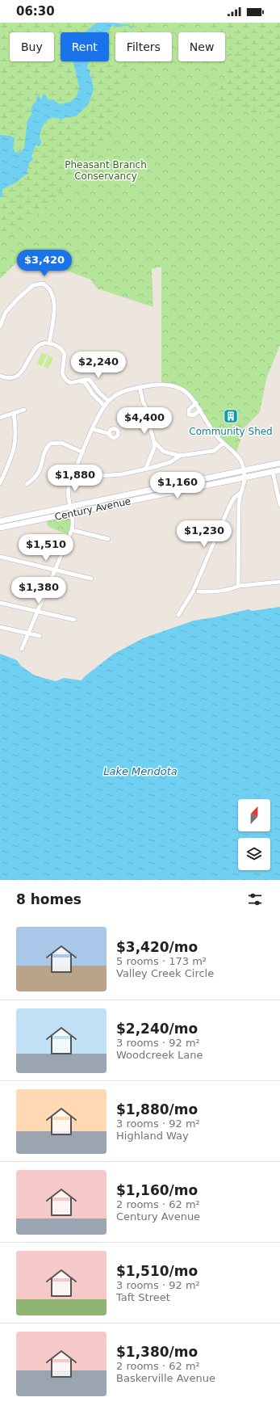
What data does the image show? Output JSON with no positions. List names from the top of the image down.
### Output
{
  "streets": {
    "main road": ["Century Avenue"]
  },
  "water": ["Lake Mendota"],
  "parks": ["Pheasant Branch Conservancy"],
  "places": {
    "building": ["Community Shed"]
  },
  "north": "top",
  "page": {
    "status": "06:30",
    "chip": [
      "Buy",
      "Rent",
      "Filters",
      "New"
    ],
    "price": [
      "$3,420",
      "$2,240",
      "$4,400",
      "$1,880",
      "$1,160",
      "$1,230",
      "$1,510",
      "$1,380"
    ],
    "heading": "8 homes",
    "list": [
      {
        "name": "$3,420/mo",
        "note": "5 rooms · 173 m² · Valley Creek Circle"
      },
      {
        "name": "$2,240/mo",
        "note": "3 rooms · 92 m² · Woodcreek Lane"
      },
      {
        "name": "$1,880/mo",
        "note": "3 rooms · 92 m² · Highland Way"
      },
      {
        "name": "$1,160/mo",
        "note": "2 rooms · 62 m² · Century Avenue"
      },
      {
        "name": "$1,510/mo",
        "note": "3 rooms · 92 m² · Taft Street"
      },
      {
        "name": "$1,380/mo",
        "note": "2 rooms · 62 m² · Baskerville Avenue"
      }
    ]
  }
}
